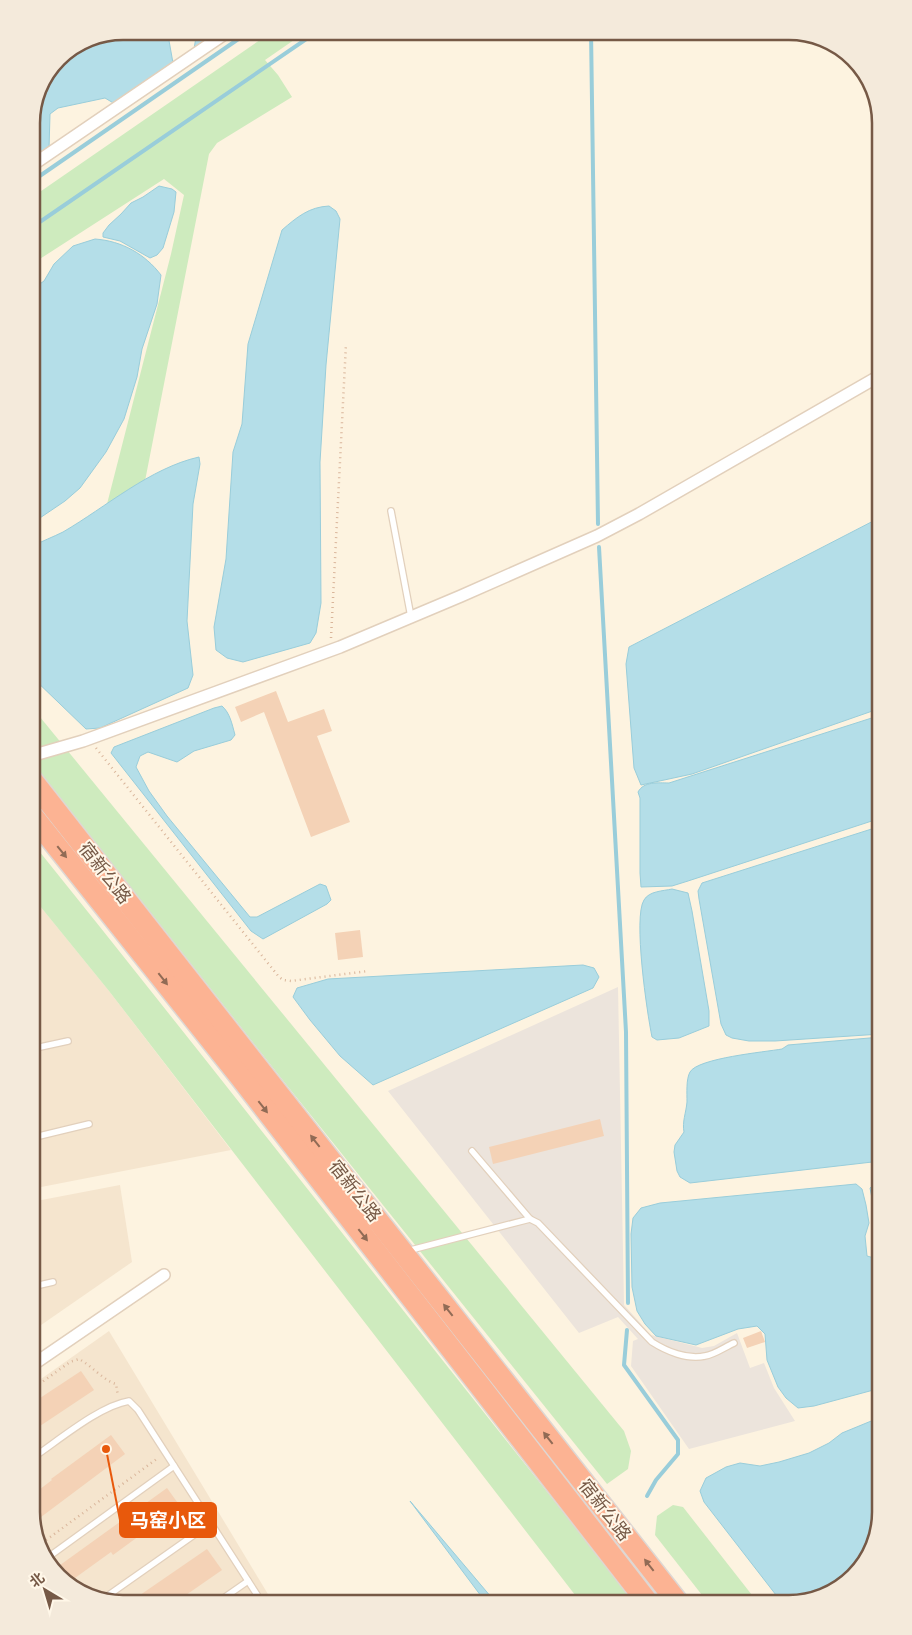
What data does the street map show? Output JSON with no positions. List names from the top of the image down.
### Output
{
  "streets": {
    "highway": ["宿新公路"]
  },
  "places": ["马窑小区"],
  "north": "top left"
}
